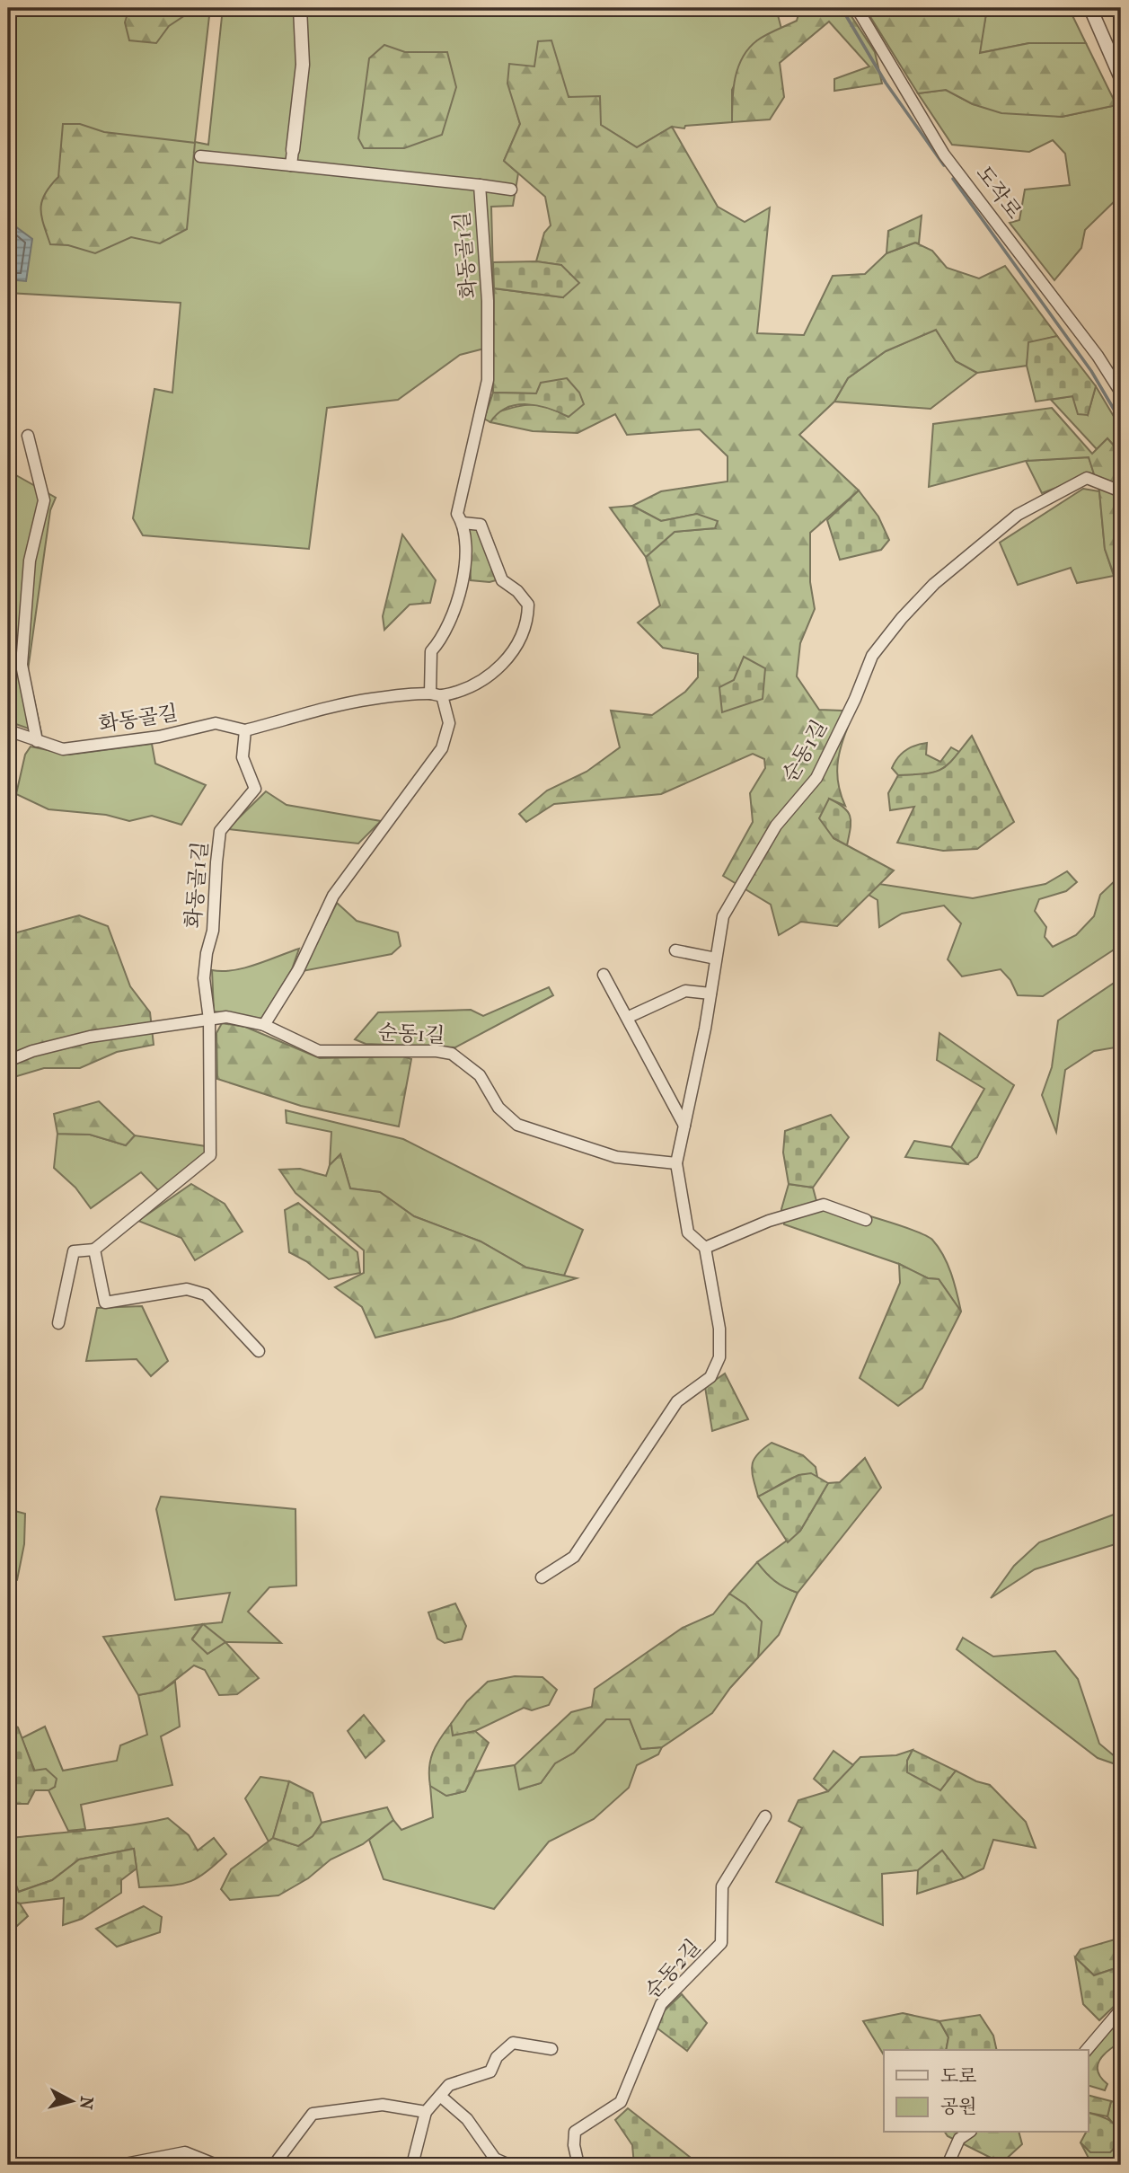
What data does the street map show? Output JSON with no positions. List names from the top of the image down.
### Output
{
  "streets": {
    "street": [
      "도작로",
      "화동골1길",
      "화동골길",
      "순동1길",
      "순동2길"
    ]
  },
  "crossings": [
    ["화동골1길", "화동골길"],
    ["화동골1길", "순동1길"]
  ],
  "legend": ["도로", "공원"],
  "north": "right"
}
